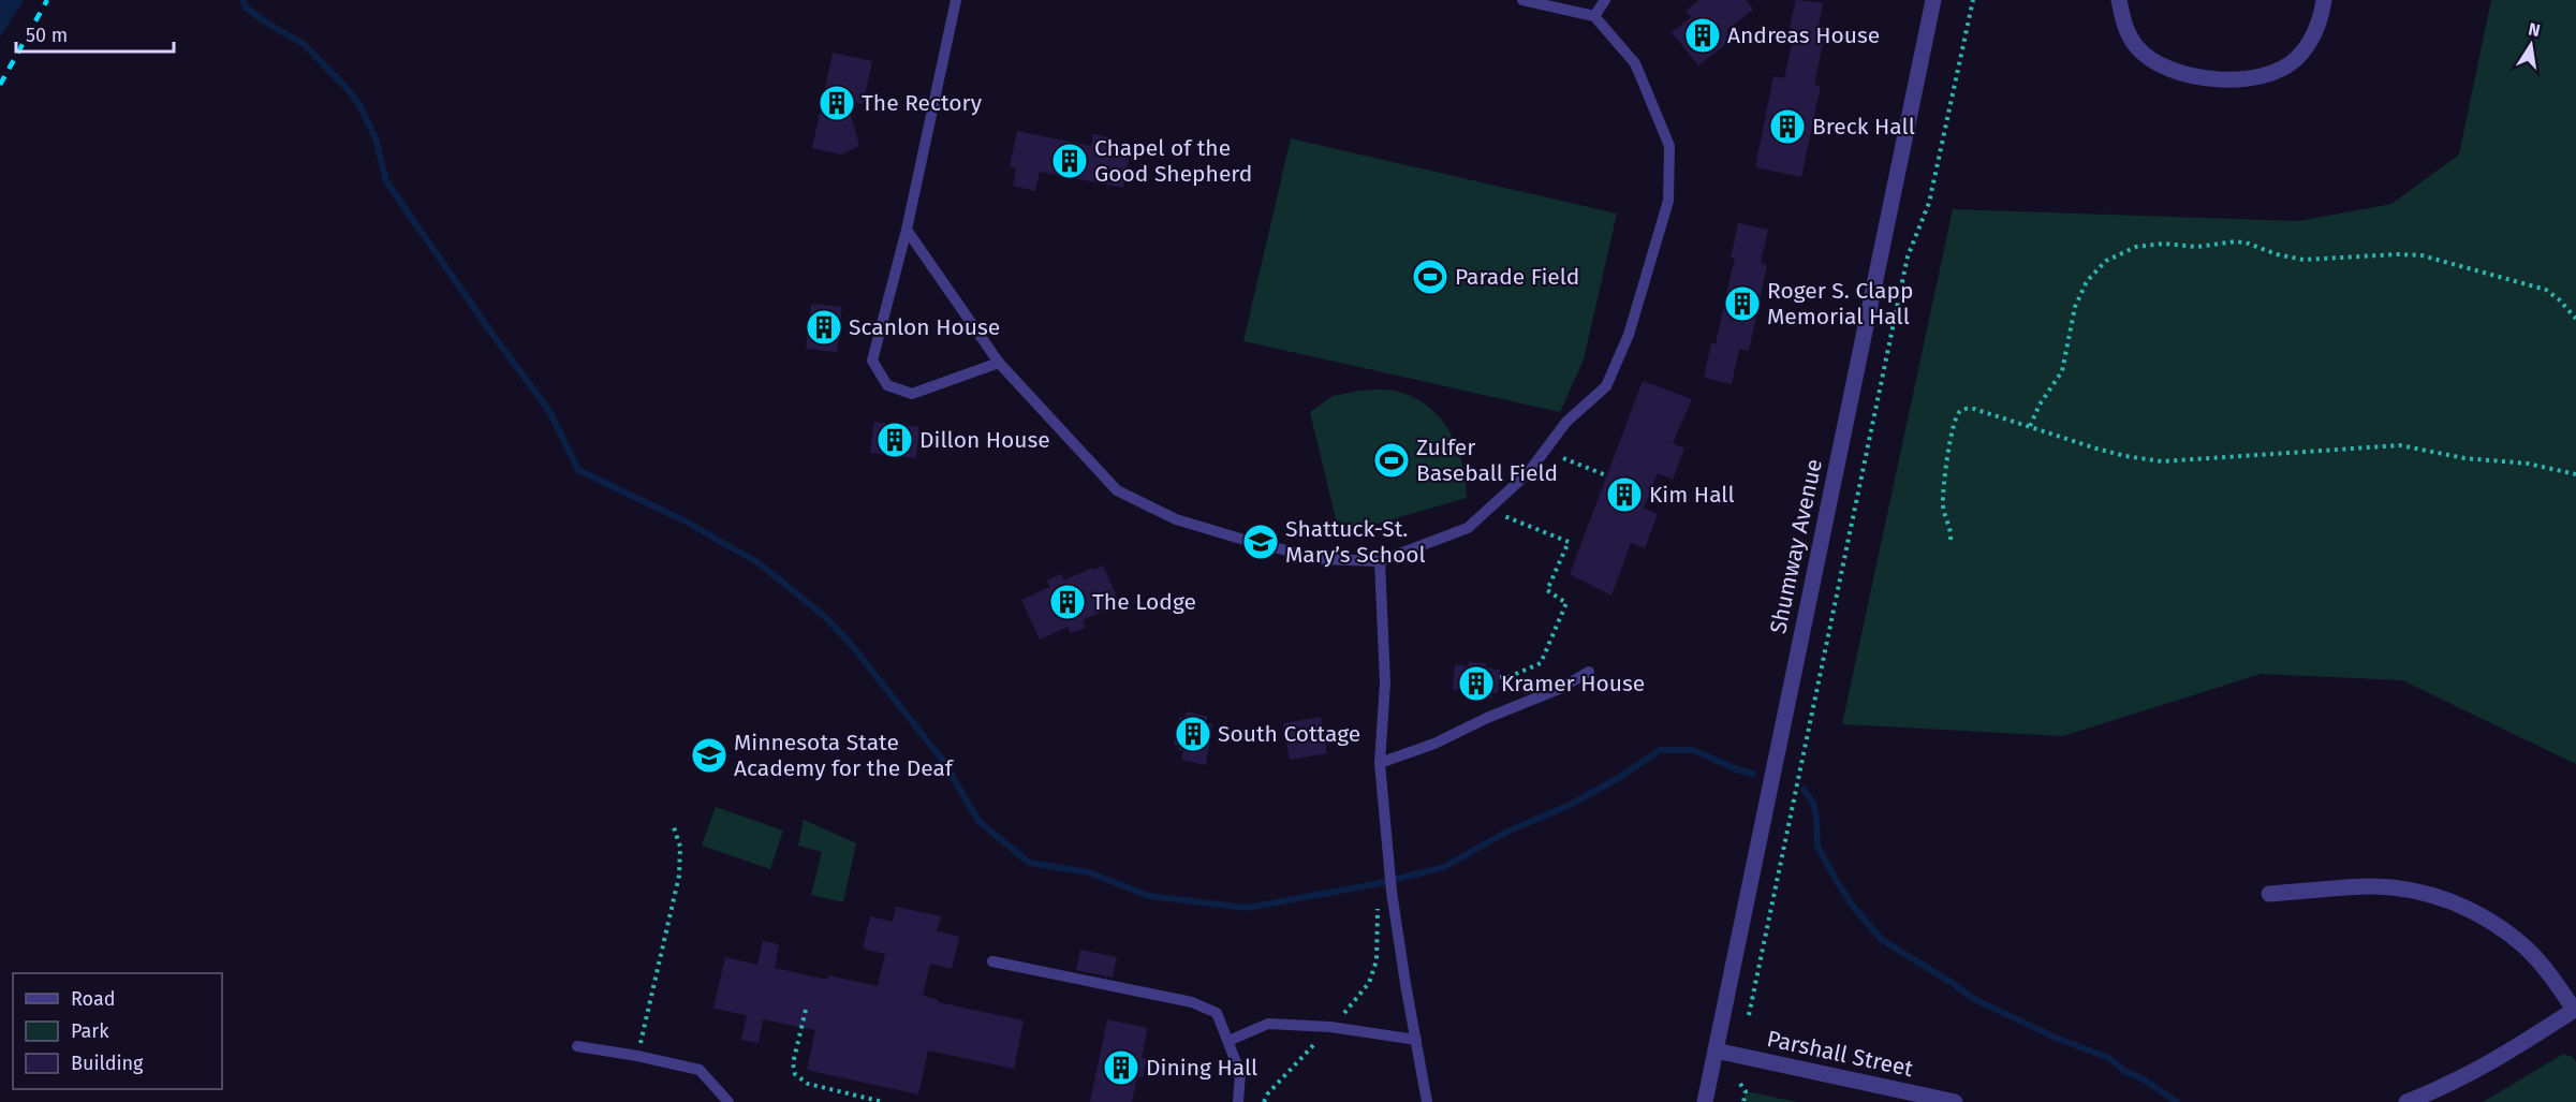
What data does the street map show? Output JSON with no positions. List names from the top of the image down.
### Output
{
  "streets": {
    "street": ["Shumway Avenue", "Parshall Street"]
  },
  "crossings": [
    ["Shumway Avenue", "Parshall Street"]
  ],
  "places": {
    "building": [
      "Andreas House",
      "The Rectory",
      "Breck Hall",
      "Chapel of the Good Shepherd",
      "Roger S. Clapp Memorial Hall",
      "Scanlon House",
      "Dillon House",
      "Kim Hall",
      "The Lodge",
      "Kramer House",
      "South Cottage",
      "Dining Hall"
    ],
    "sports": ["Parade Field", "Zulfer Baseball Field"],
    "school or university": ["Shattuck-St. Mary’s School", "Minnesota State Academy for the Deaf"]
  },
  "legend": ["Road", "Park", "Building"],
  "scale_bar": "50 m",
  "north": "top"
}
